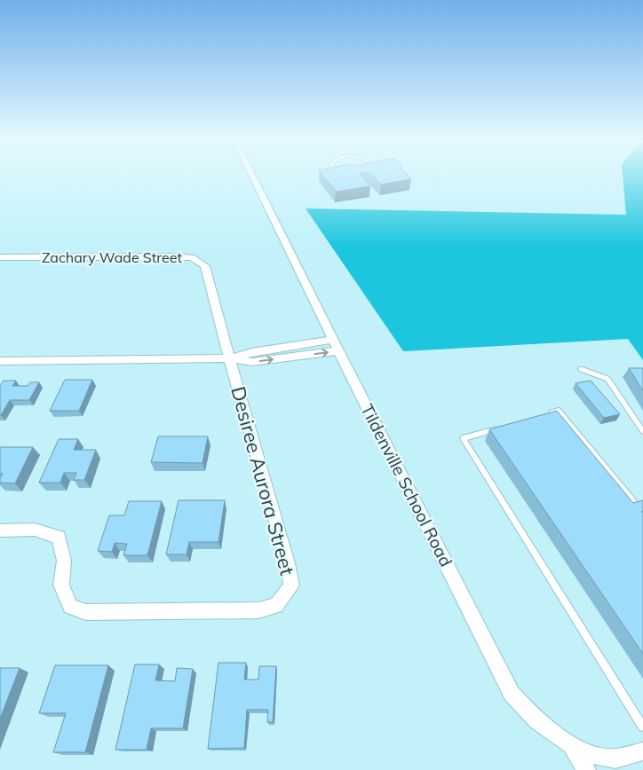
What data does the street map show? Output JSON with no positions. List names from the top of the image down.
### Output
{
  "streets": {
    "street": ["Zachary Wade Street", "Desiree Aurora Street", "Tildenville School Road"]
  },
  "crossings": [
    ["Zachary Wade Street", "Desiree Aurora Street"]
  ]
}
